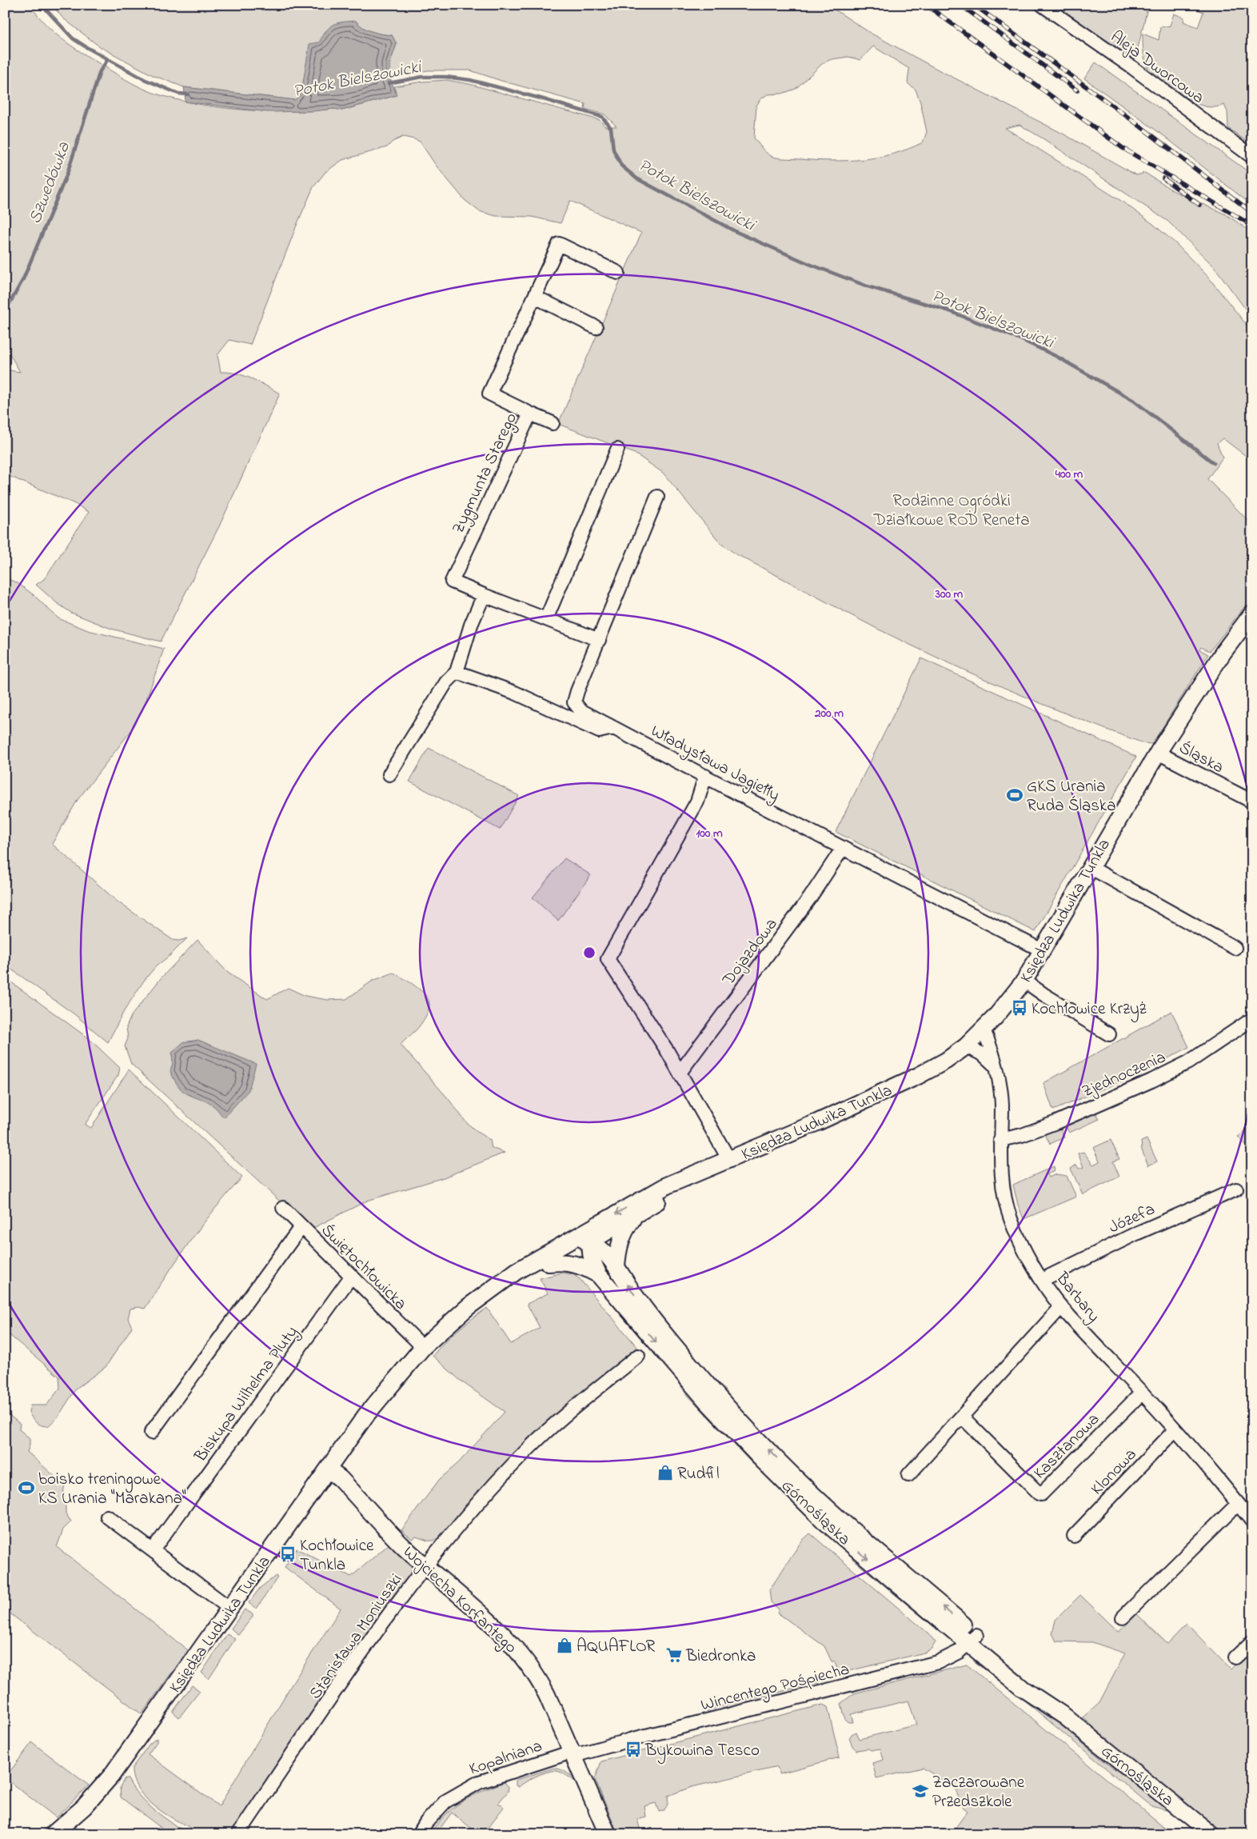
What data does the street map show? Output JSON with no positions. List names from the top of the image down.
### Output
{
  "streets": {
    "street": [
      "Aleja Dworcowa",
      "Zygmunta Starego",
      "Śląska",
      "Władysława Jagiełły",
      "Księdza Ludwika Tunkla",
      "Dojazdowa",
      "Zjednoczenia",
      "Józefa",
      "Świętochłowicka",
      "Barbary",
      "Biskupa Wilhelma Pluty",
      "Kasztanowa",
      "Klonowa",
      "Górnośląska",
      "Wojciecha Korfantego",
      "Stanisława Moniuszki",
      "Wincentego Pośpiecha",
      "Kopalniana"
    ]
  },
  "crossings": [
    ["Śląska", "Księdza Ludwika Tunkla"],
    ["Władysława Jagiełły", "Księdza Ludwika Tunkla"],
    ["Władysława Jagiełły", "Dojazdowa"],
    ["Księdza Ludwika Tunkla", "Świętochłowicka"],
    ["Księdza Ludwika Tunkla", "Barbary"],
    ["Księdza Ludwika Tunkla", "Górnośląska"],
    ["Księdza Ludwika Tunkla", "Wojciecha Korfantego"],
    ["Zjednoczenia", "Barbary"],
    ["Józefa", "Barbary"],
    ["Świętochłowicka", "Biskupa Wilhelma Pluty"],
    ["Barbary", "Kasztanowa"],
    ["Barbary", "Klonowa"],
    ["Górnośląska", "Wincentego Pośpiecha"],
    ["Wojciecha Korfantego", "Stanisława Moniuszki"],
    ["Wojciecha Korfantego", "Wincentego Pośpiecha"],
    ["Wojciecha Korfantego", "Kopalniana"],
    ["Wincentego Pośpiecha", "Kopalniana"]
  ],
  "water": ["Potok Bielszowicki", "Szwedówka"],
  "parks": ["Rodzinne Ogródki Działkowe ROD Reneta"],
  "places": {
    "sports": ["GKS Urania Ruda Śląska", "boisko treningowe KS Urania \"Marakana\""],
    "bus stop": ["Kochłowice Krzyż", "Kochłowice Tunkla", "Bykowina Tesco"],
    "shop": ["Rudfil", "AQUAFLOR"],
    "supermarket": ["Biedronka"],
    "school or university": ["Zaczarowane Przedszkole"]
  },
  "rings": [
    "400 m",
    "300 m",
    "200 m",
    "100 m"
  ]
}
